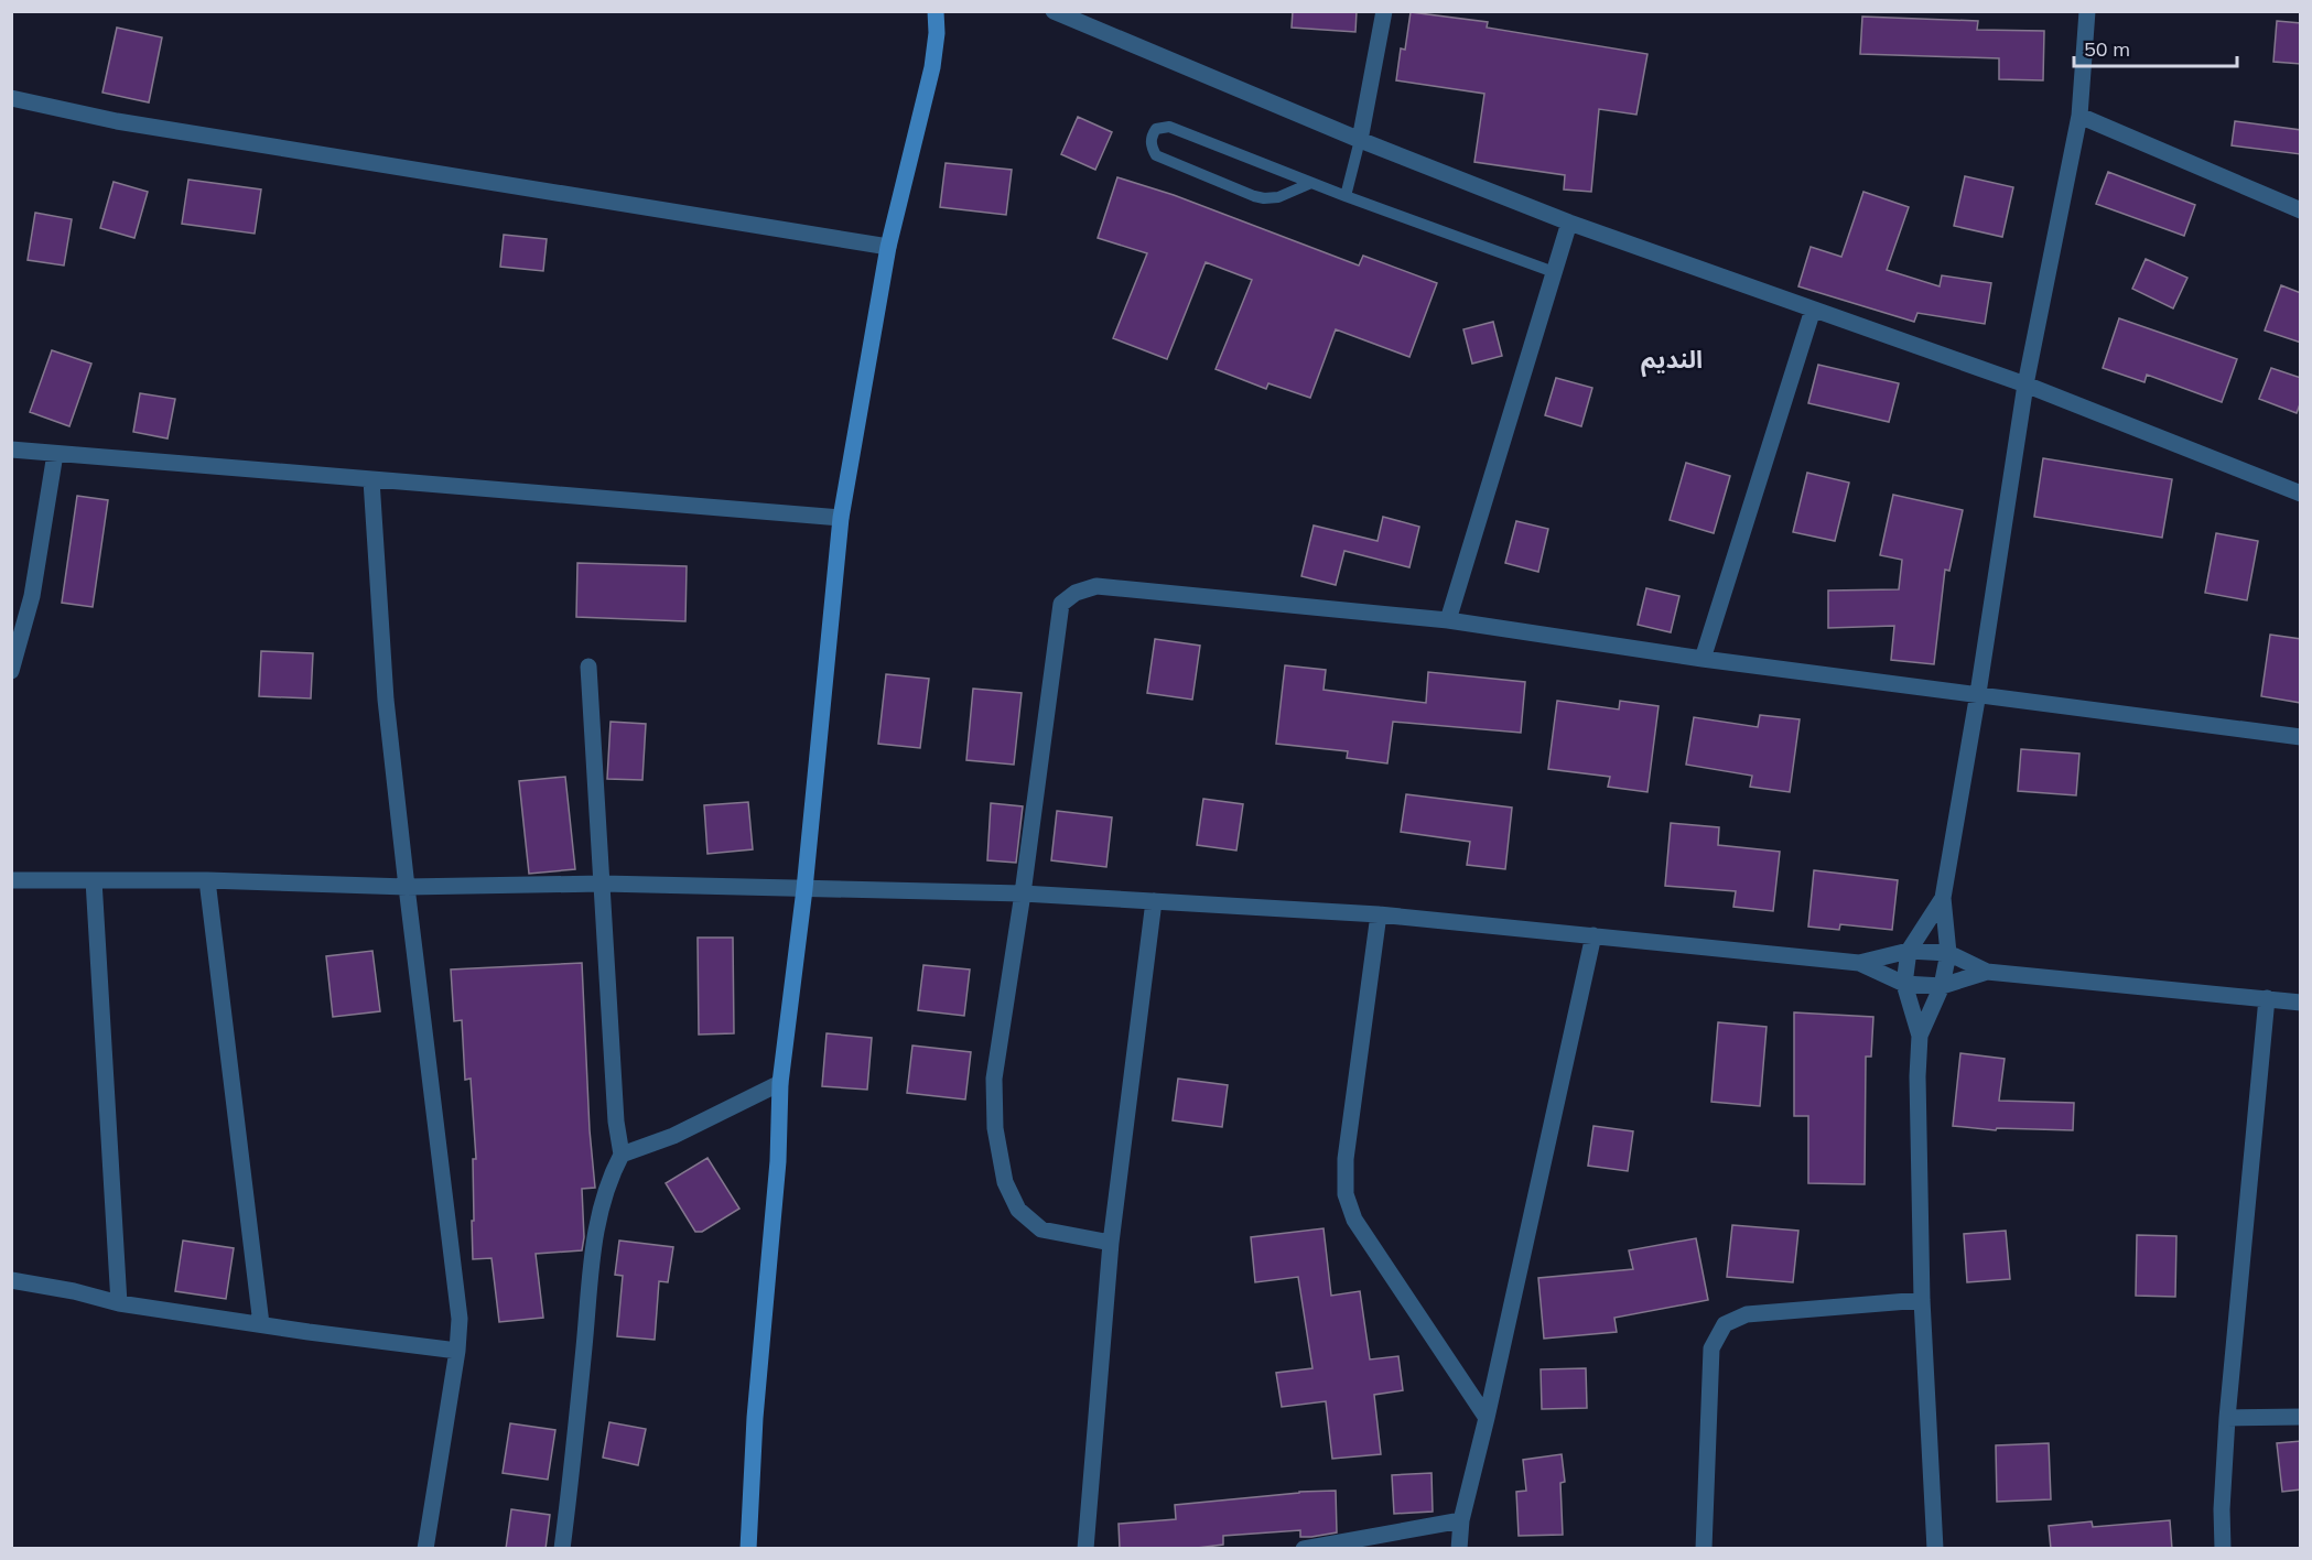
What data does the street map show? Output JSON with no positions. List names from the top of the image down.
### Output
{
  "districts": ["النديم"],
  "scale_bar": "50 m"
}
